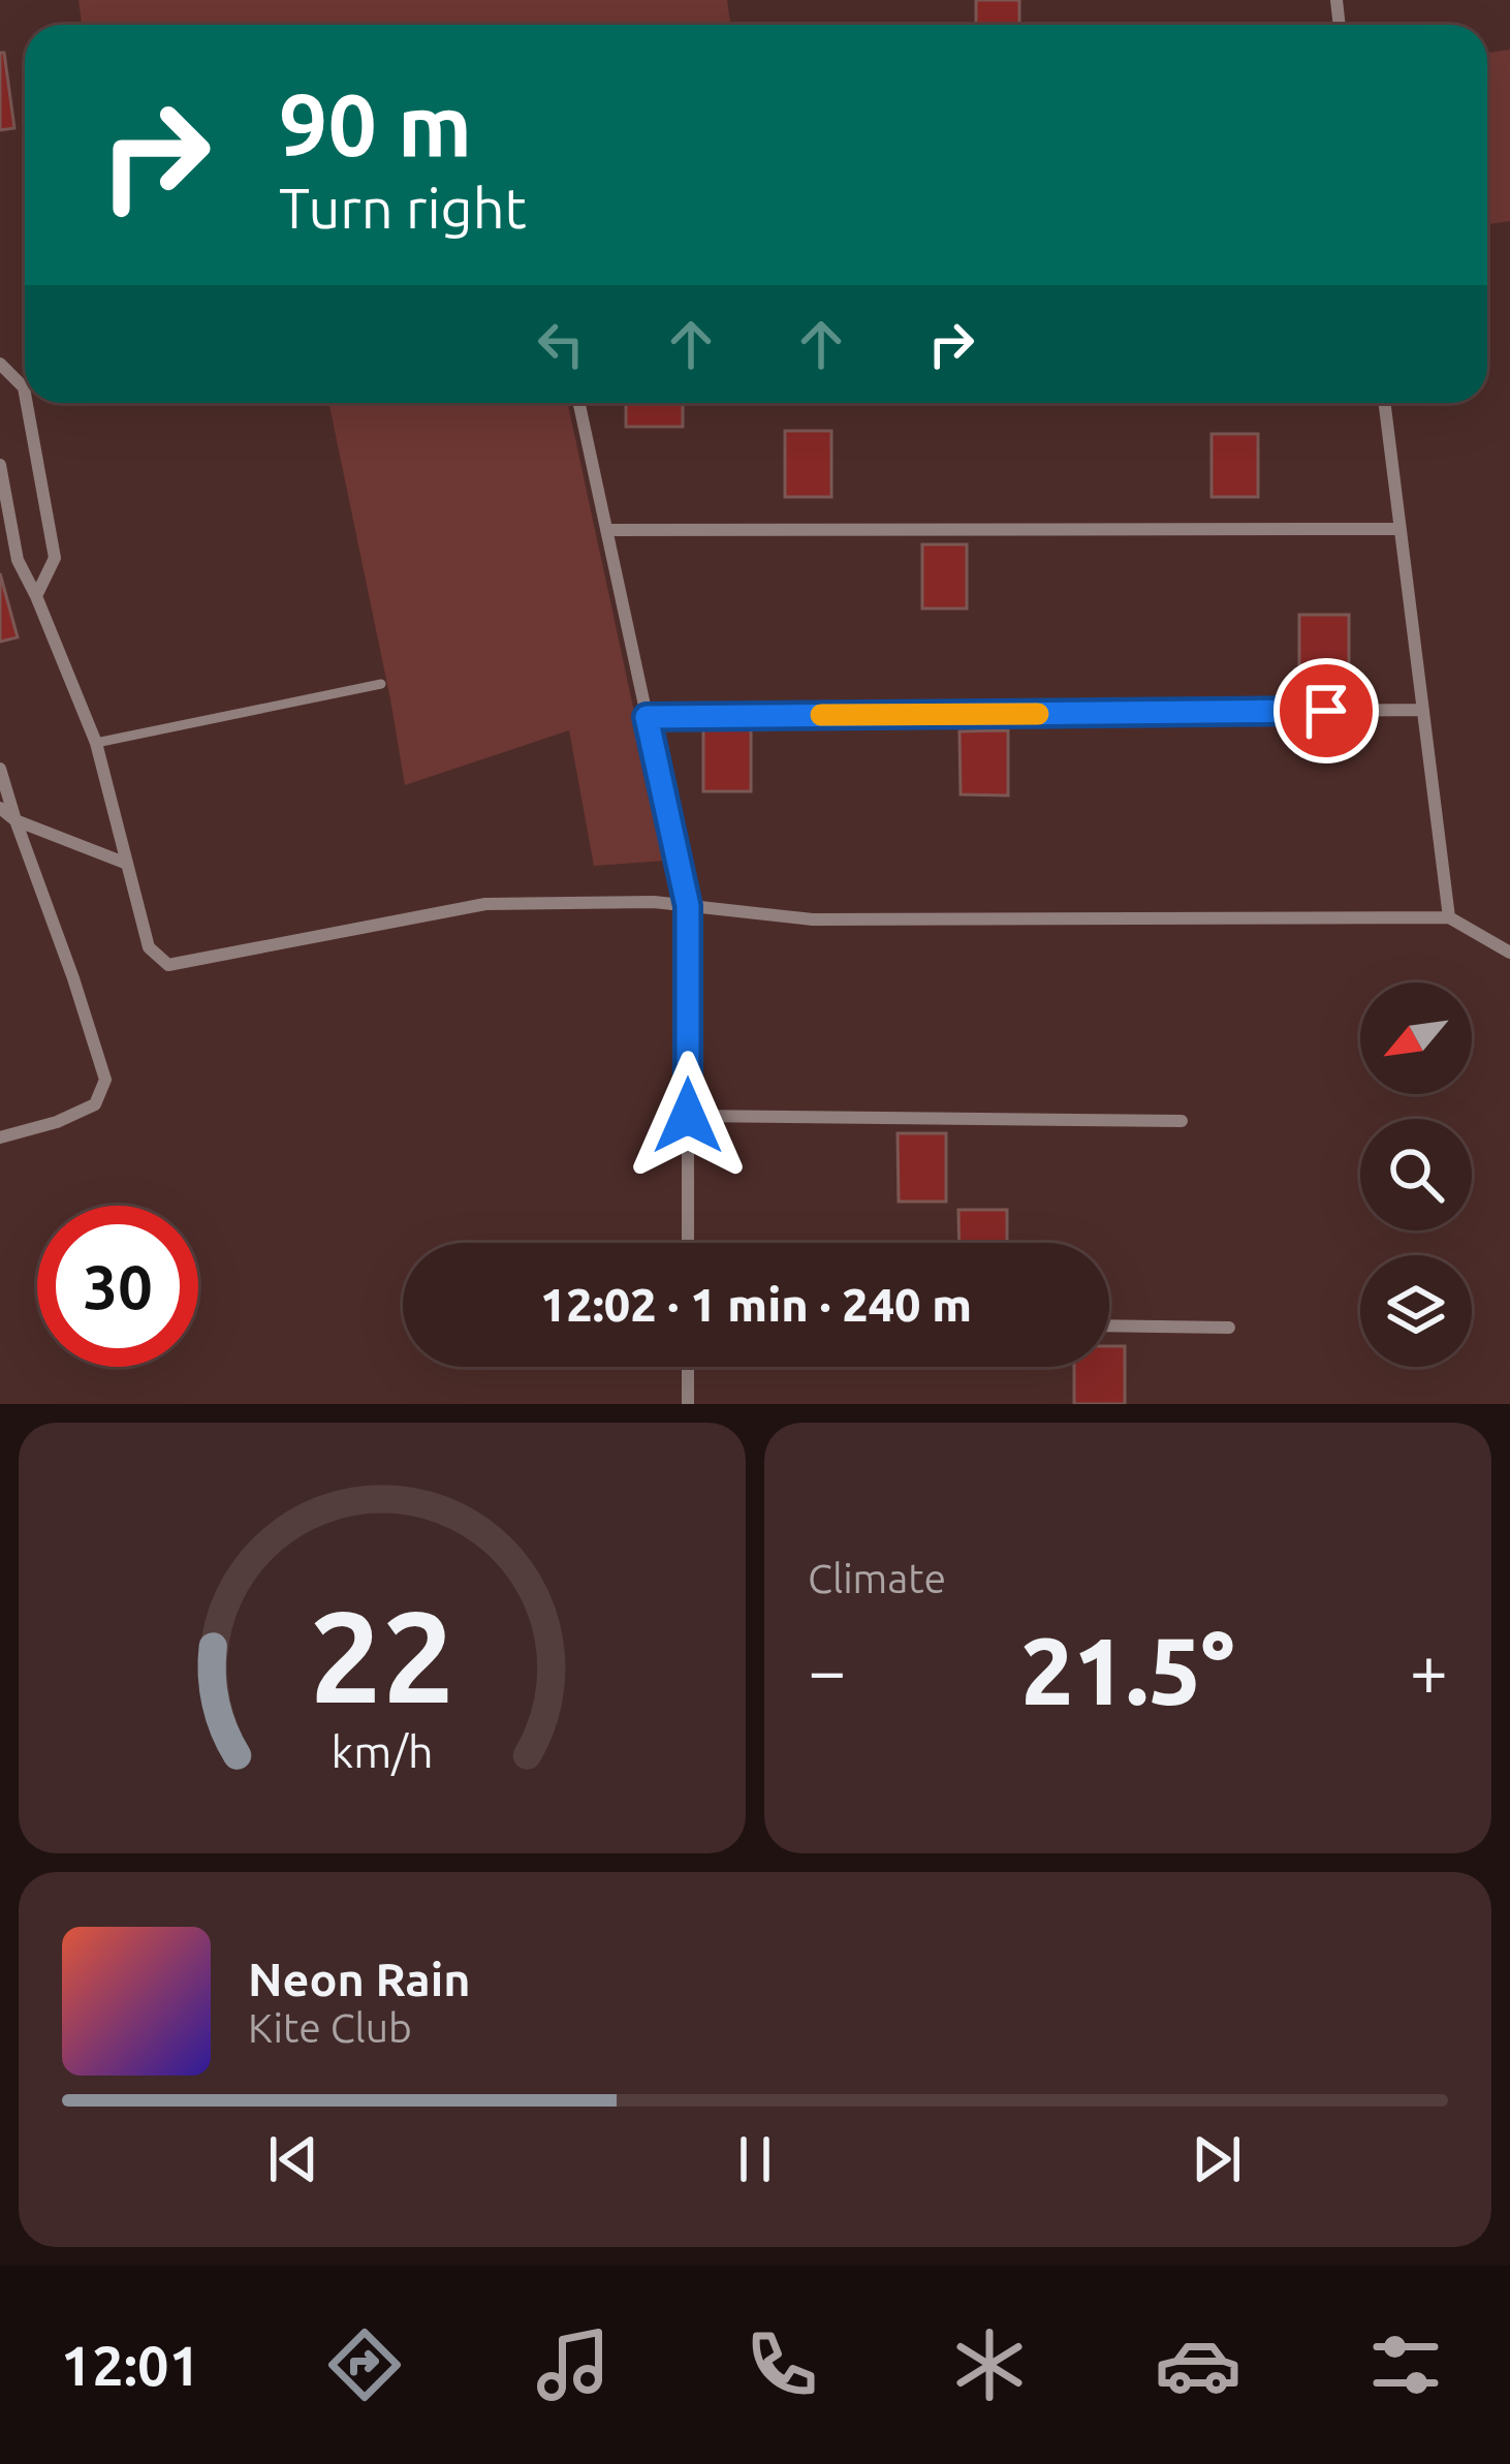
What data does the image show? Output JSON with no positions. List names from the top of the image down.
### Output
{
  "north": "bottom left",
  "page": {
    "turn": ["90 m", "Turn right"],
    "limit": "30",
    "trip": "12:02 · 1 min · 240 m",
    "tile": "Climate",
    "heat": ["−", "21.5°", "+"],
    "song": ["Neon Rain", "Kite Club"],
    "tabs": "12:01",
    "gauge": ["22", "km/h"]
  }
}
